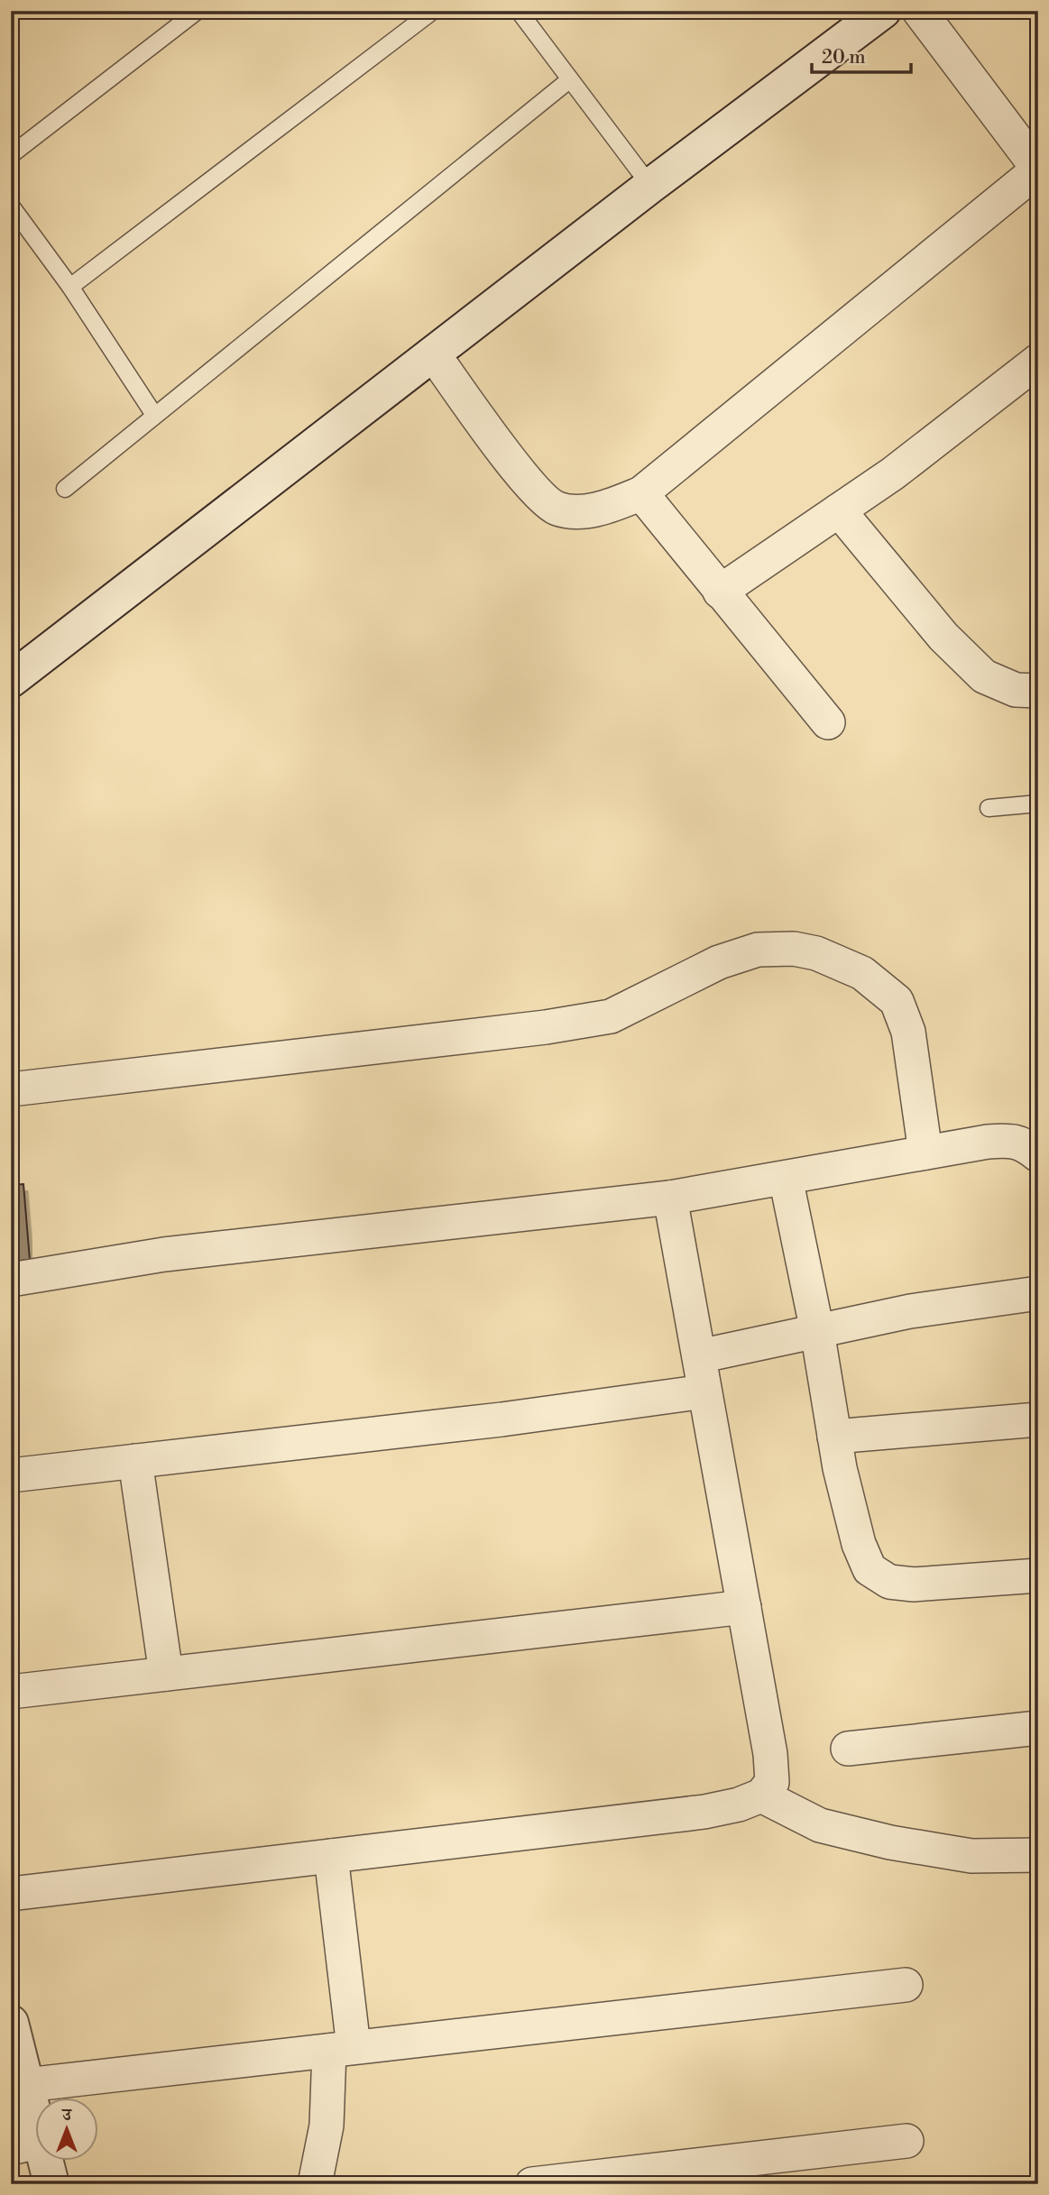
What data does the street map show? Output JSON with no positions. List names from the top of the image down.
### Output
{
  "scale_bar": "20 m",
  "north": "top"
}
